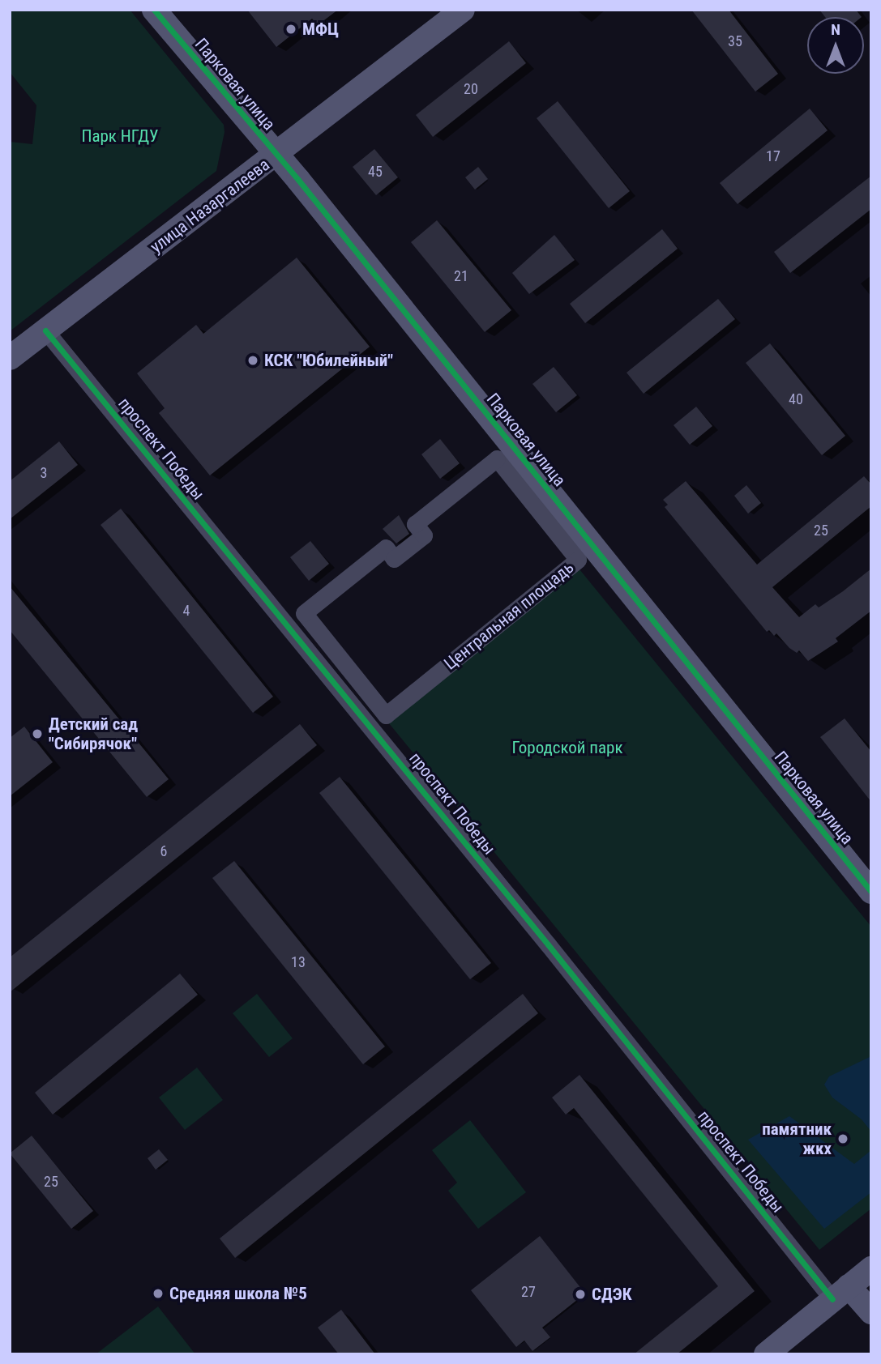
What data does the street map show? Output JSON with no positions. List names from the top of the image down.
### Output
{
  "streets": {
    "street": [
      "Парковая улица",
      "улица Назаргалеева",
      "проспект Победы",
      "Центральная площадь"
    ]
  },
  "crossings": [
    ["Парковая улица", "улица Назаргалеева"],
    ["улица Назаргалеева", "проспект Победы"]
  ],
  "parks": ["Парк НГДУ", "Городской парк"],
  "places": [
    "МФЦ",
    "КСК \"Юбилейный\"",
    "Детский сад \"Сибирячок\"",
    "памятник жкх",
    "Средняя школа №5",
    "СДЭК"
  ],
  "house_numbers": [
    "35",
    "20",
    "17",
    "45",
    "21",
    "40",
    "3",
    "25",
    "4",
    "6",
    "13",
    "25",
    "27"
  ],
  "north": "top"
}
